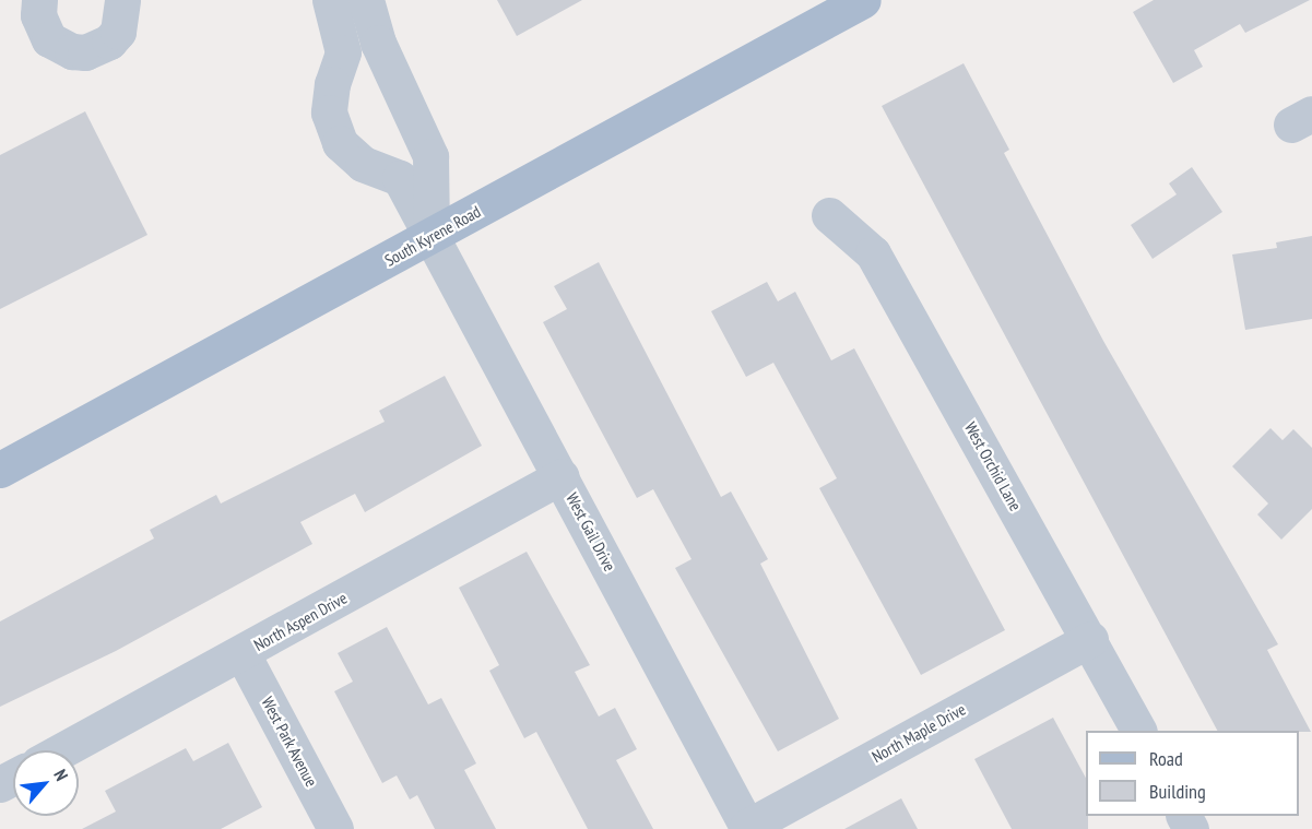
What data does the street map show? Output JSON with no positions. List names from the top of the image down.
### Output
{
  "streets": {
    "main road": ["South Kyrene Road"],
    "street": [
      "West Orchid Lane",
      "West Gail Drive",
      "North Aspen Drive",
      "North Maple Drive",
      "West Park Avenue"
    ]
  },
  "crossings": [
    ["South Kyrene Road", "West Gail Drive"],
    ["West Orchid Lane", "North Maple Drive"],
    ["West Gail Drive", "North Aspen Drive"],
    ["West Gail Drive", "North Maple Drive"],
    ["North Aspen Drive", "West Park Avenue"]
  ],
  "legend": ["Road", "Building"],
  "north": "top right"
}
